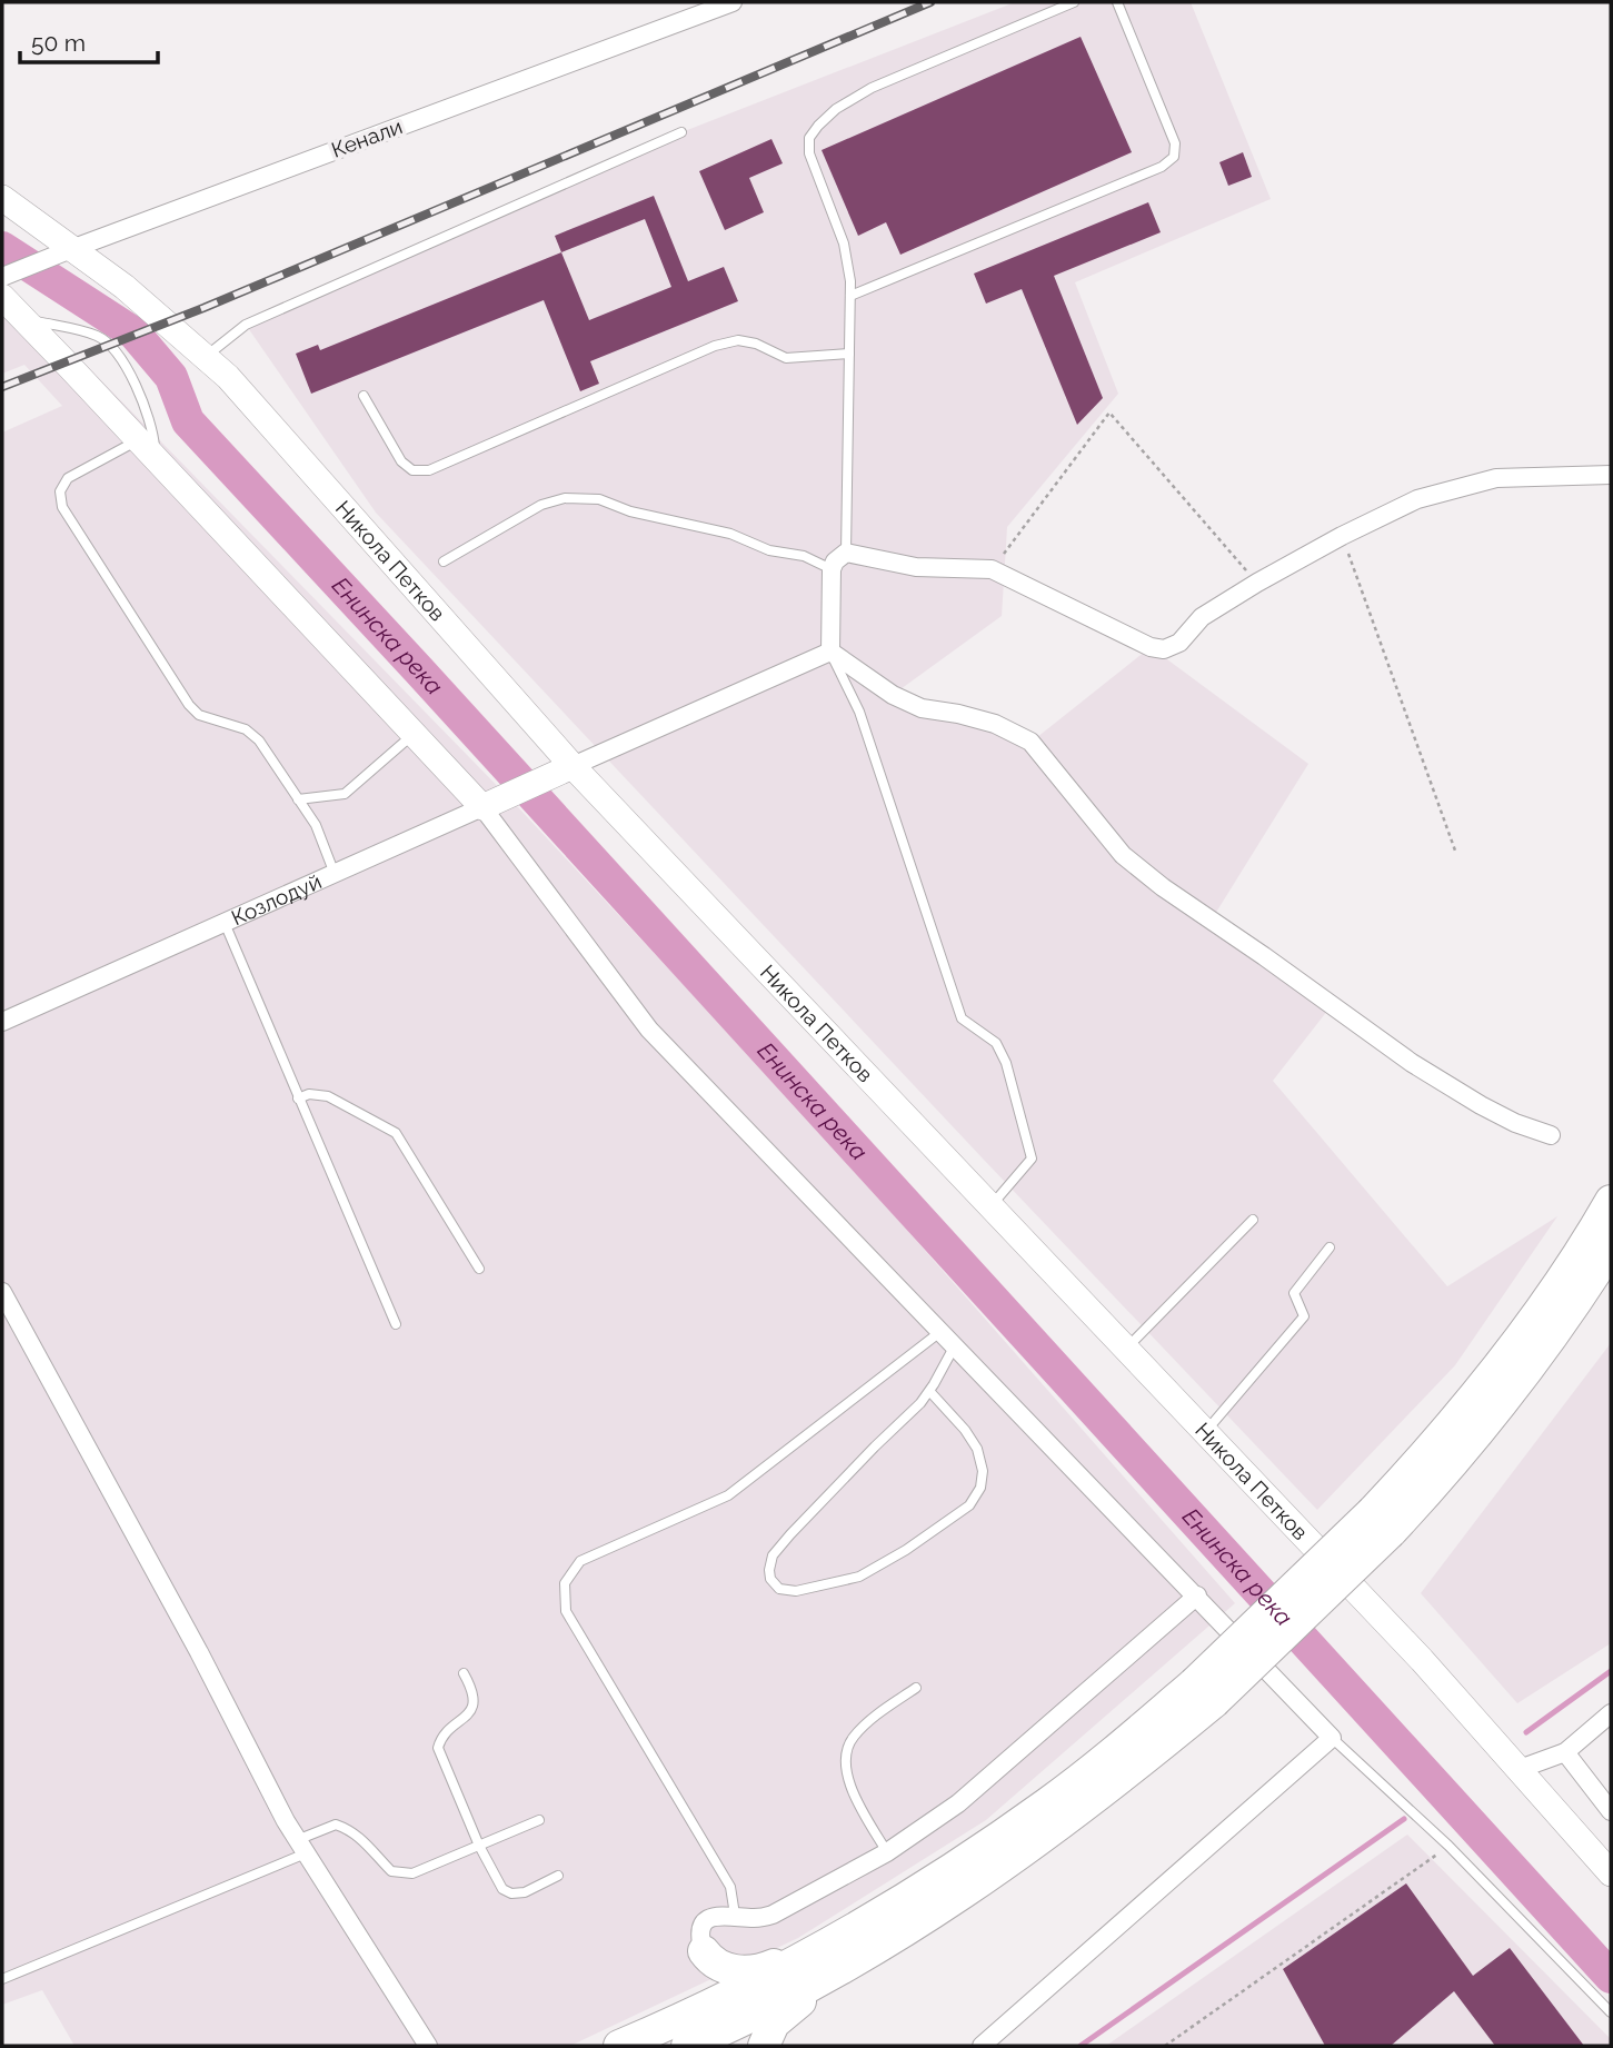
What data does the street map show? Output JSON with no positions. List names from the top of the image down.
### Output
{
  "streets": {
    "main road": ["Никола Петков", "Козлодуй"],
    "street": ["Кенали"]
  },
  "crossings": [
    ["Кенали", "Никола Петков"],
    ["Никола Петков", "Козлодуй"]
  ],
  "water": ["Енинска река"],
  "scale_bar": "50 m"
}
